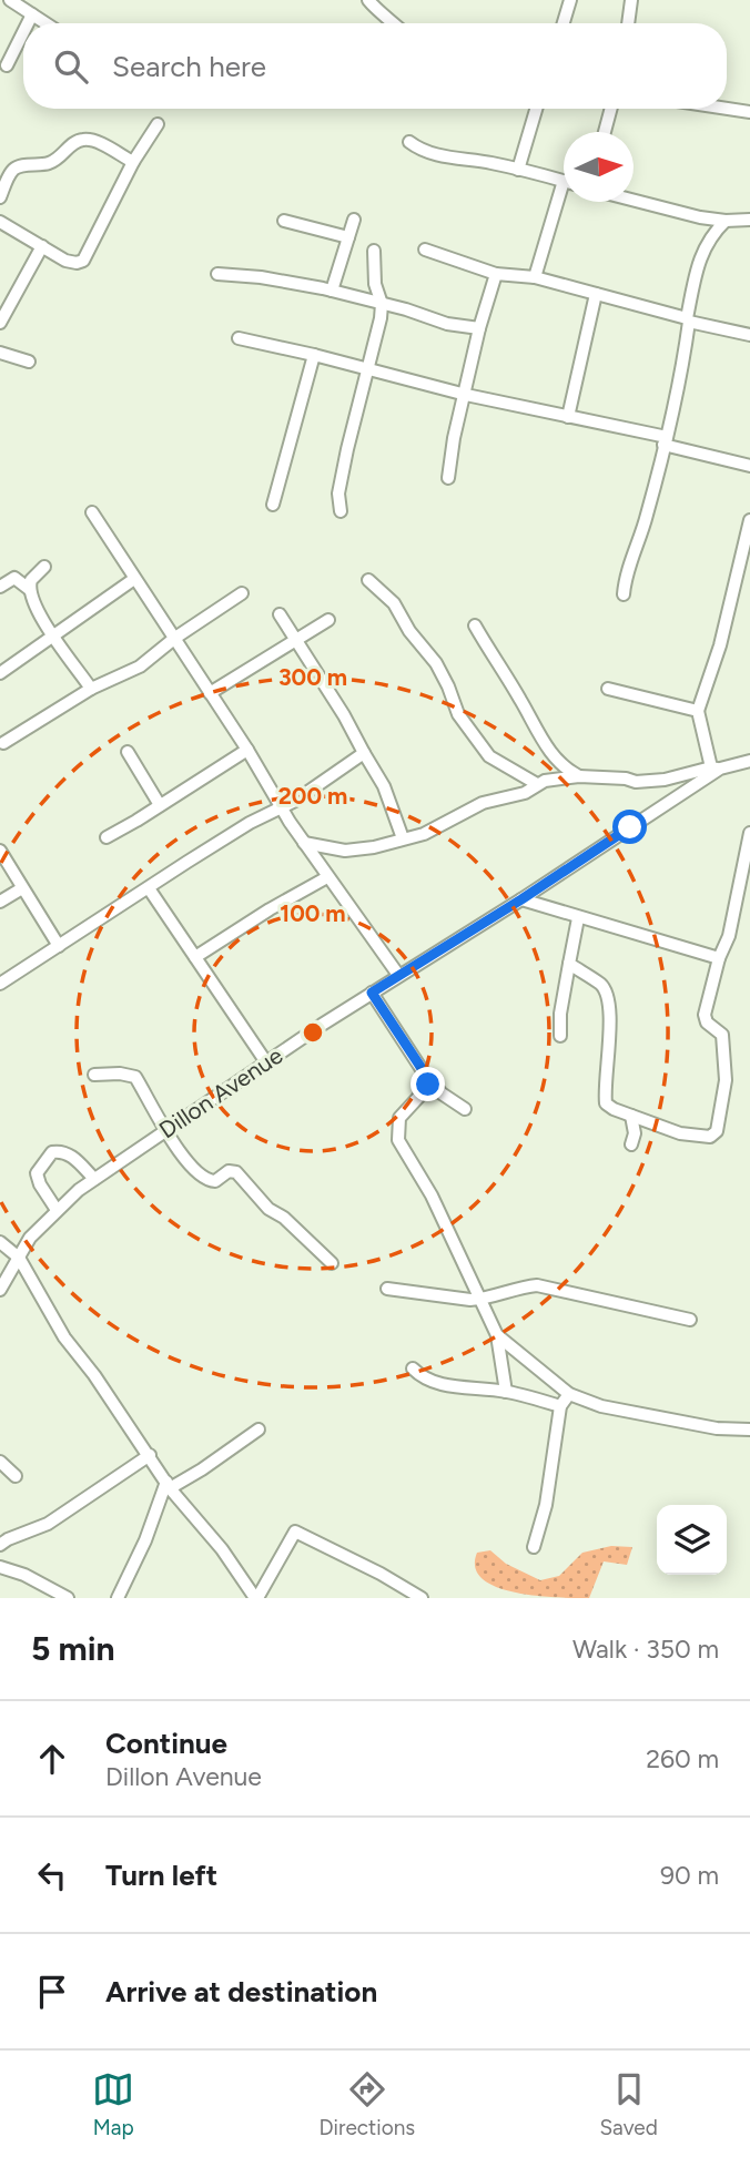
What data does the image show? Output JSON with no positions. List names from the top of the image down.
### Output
{
  "streets": {
    "street": ["Dillon Avenue"]
  },
  "north": "right",
  "page": {
    "search": "Search here",
    "heading": ["5 min", "Walk · 350 m"],
    "list": [
      ["Continue", "Dillon Avenue", "260 m"],
      ["Turn left", "90 m"],
      "Arrive at destination"
    ],
    "nav": ["Map", "Directions", "Saved"]
  },
  "rings": ["300 m", "200 m", "100 m"]
}
